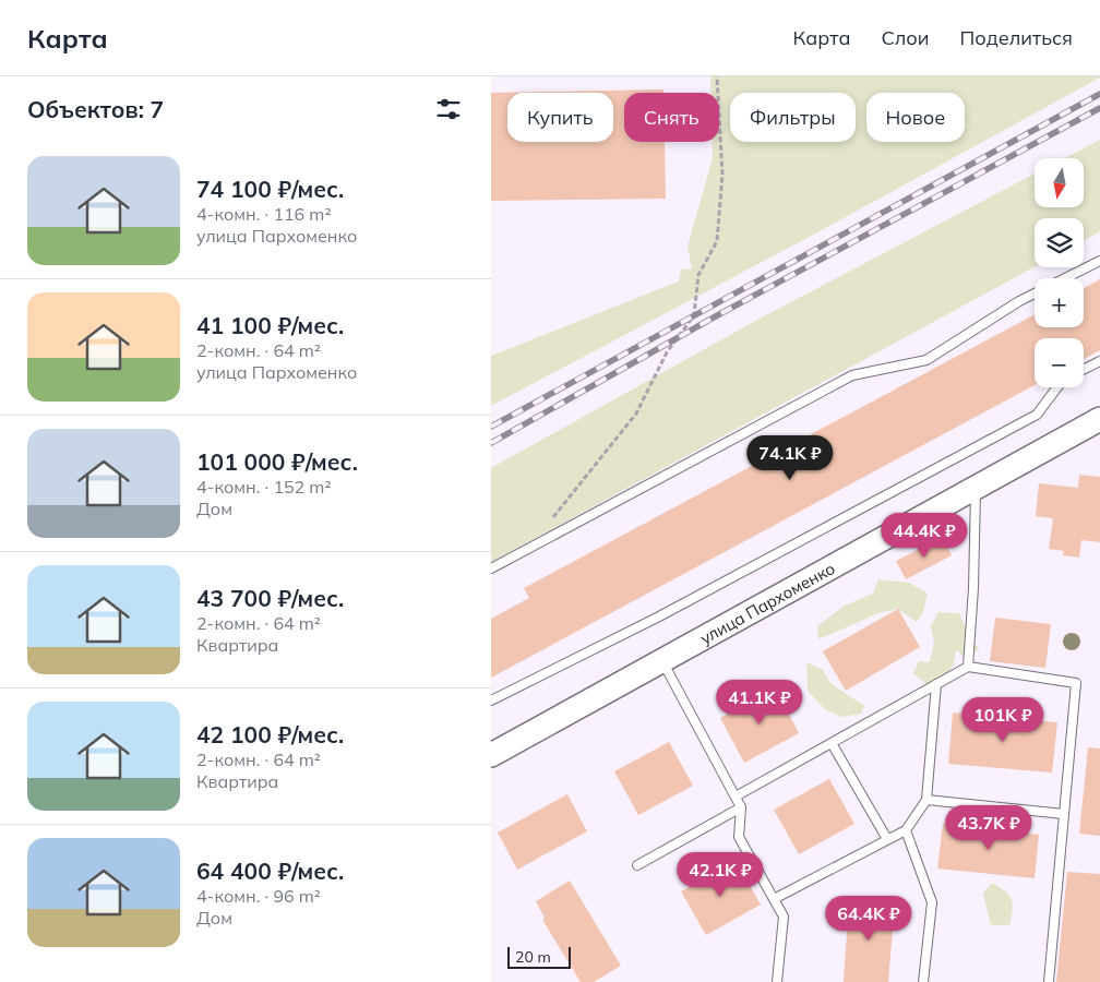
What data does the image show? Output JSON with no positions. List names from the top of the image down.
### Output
{
  "streets": {
    "main road": ["улица Пархоменко"]
  },
  "scale_bar": "20 m",
  "north": "bottom",
  "page": {
    "header": "Карта",
    "nav": ["Карта", "Слои", "Поделиться"],
    "heading": "Объектов: 7",
    "chip": [
      "Купить",
      "Снять",
      "Фильтры",
      "Новое"
    ],
    "list": [
      {
        "name": "74 100 ₽/мес.",
        "note": "4-комн. · 116 m² · улица Пархоменко"
      },
      {
        "name": "41 100 ₽/мес.",
        "note": "2-комн. · 64 m² · улица Пархоменко"
      },
      {
        "name": "101 000 ₽/мес.",
        "note": "4-комн. · 152 m² · Дом"
      },
      {
        "name": "43 700 ₽/мес.",
        "note": "2-комн. · 64 m² · Квартира"
      },
      {
        "name": "42 100 ₽/мес.",
        "note": "2-комн. · 64 m² · Квартира"
      },
      {
        "name": "64 400 ₽/мес.",
        "note": "4-комн. · 96 m² · Дом"
      }
    ],
    "map_buttons": ["+", "−"],
    "price": [
      "74.1K ₽",
      "44.4K ₽",
      "41.1K ₽",
      "101K ₽",
      "43.7K ₽",
      "42.1K ₽",
      "64.4K ₽"
    ],
    "scale": "20 m"
  }
}
